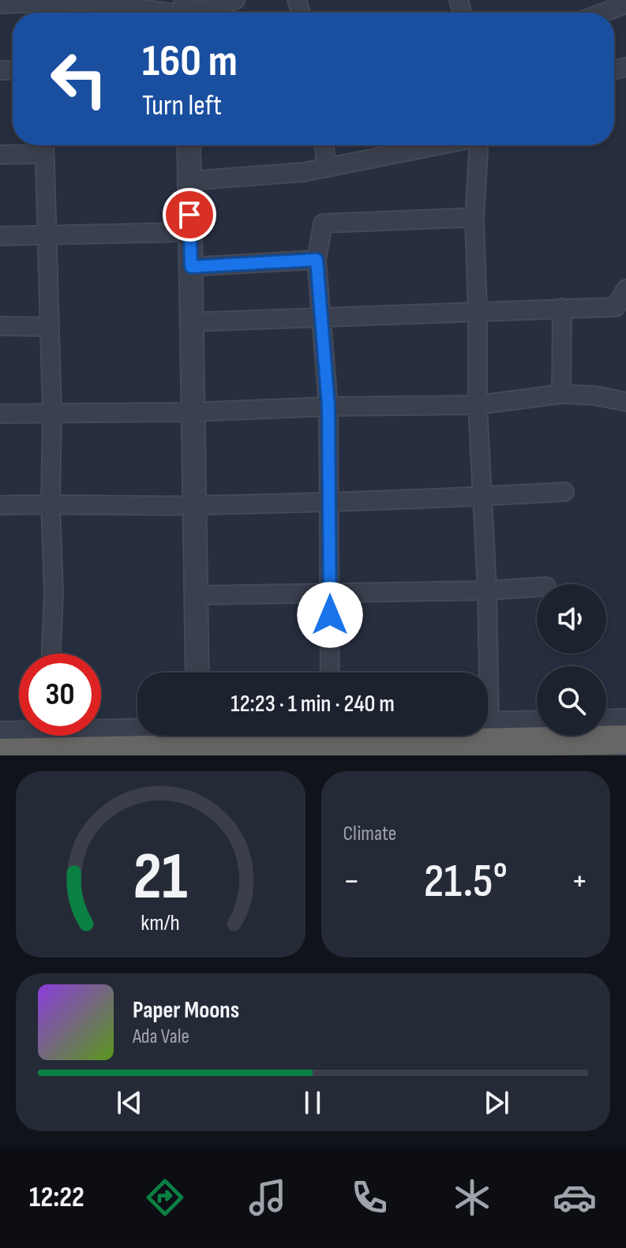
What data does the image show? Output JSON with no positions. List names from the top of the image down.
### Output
{
  "page": {
    "turn": ["160 m", "Turn left"],
    "limit": "30",
    "trip": "12:23 · 1 min · 240 m",
    "tile": "Climate",
    "heat": ["−", "21.5°", "+"],
    "song": ["Paper Moons", "Ada Vale"],
    "tabs": "12:22",
    "gauge": ["21", "km/h"]
  }
}
